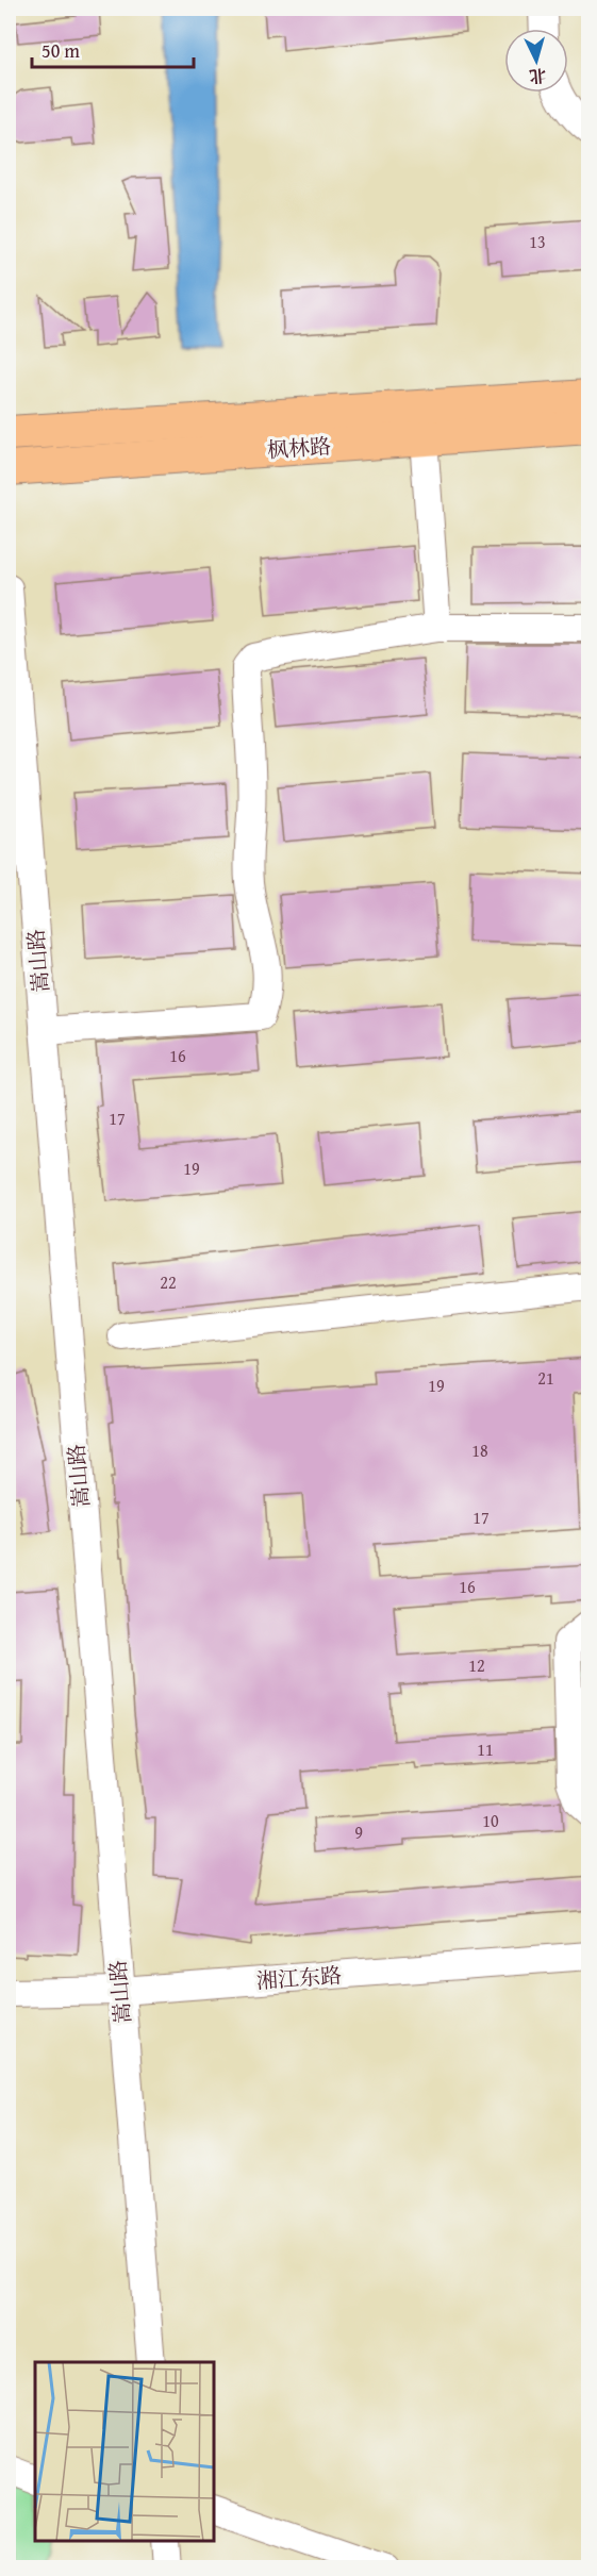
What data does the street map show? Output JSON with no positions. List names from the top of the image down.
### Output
{
  "streets": {
    "main road": ["枫林路"],
    "street": ["嵩山路", "湘江东路"]
  },
  "crossings": [
    ["嵩山路", "湘江东路"]
  ],
  "house_numbers": [
    "13",
    "16",
    "17",
    "19",
    "22",
    "21",
    "19",
    "18",
    "17",
    "16",
    "12",
    "11",
    "10",
    "9"
  ],
  "scale_bar": "50 m",
  "north": "bottom"
}
